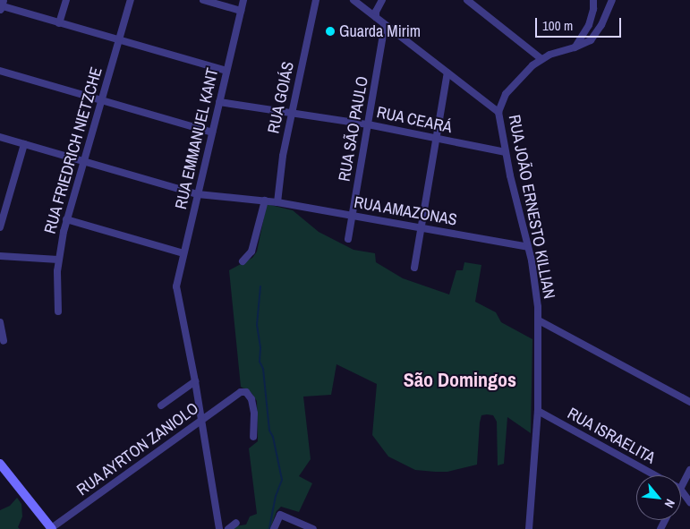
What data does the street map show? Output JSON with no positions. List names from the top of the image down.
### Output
{
  "streets": {
    "street": [
      "RUA GOIÁS",
      "RUA CEARÁ",
      "RUA SÃO PAULO",
      "RUA EMMANUEL KANT",
      "RUA FRIEDRICH NIETZCHE",
      "RUA JOÃO ERNESTO KILLIAN",
      "RUA AMAZONAS",
      "RUA ISRAELITA",
      "RUA AYRTON ZANIOLO"
    ]
  },
  "crossings": [
    ["RUA GOIÁS", "RUA CEARÁ"],
    ["RUA GOIÁS", "RUA AMAZONAS"],
    ["RUA CEARÁ", "RUA SÃO PAULO"],
    ["RUA CEARÁ", "RUA EMMANUEL KANT"],
    ["RUA CEARÁ", "RUA JOÃO ERNESTO KILLIAN"],
    ["RUA SÃO PAULO", "RUA AMAZONAS"],
    ["RUA EMMANUEL KANT", "RUA AMAZONAS"],
    ["RUA FRIEDRICH NIETZCHE", "RUA AMAZONAS"],
    ["RUA JOÃO ERNESTO KILLIAN", "RUA AMAZONAS"],
    ["RUA JOÃO ERNESTO KILLIAN", "RUA ISRAELITA"]
  ],
  "districts": ["São Domingos"],
  "places": ["Guarda Mirim"],
  "scale_bar": "100 m",
  "north": "bottom right"
}
